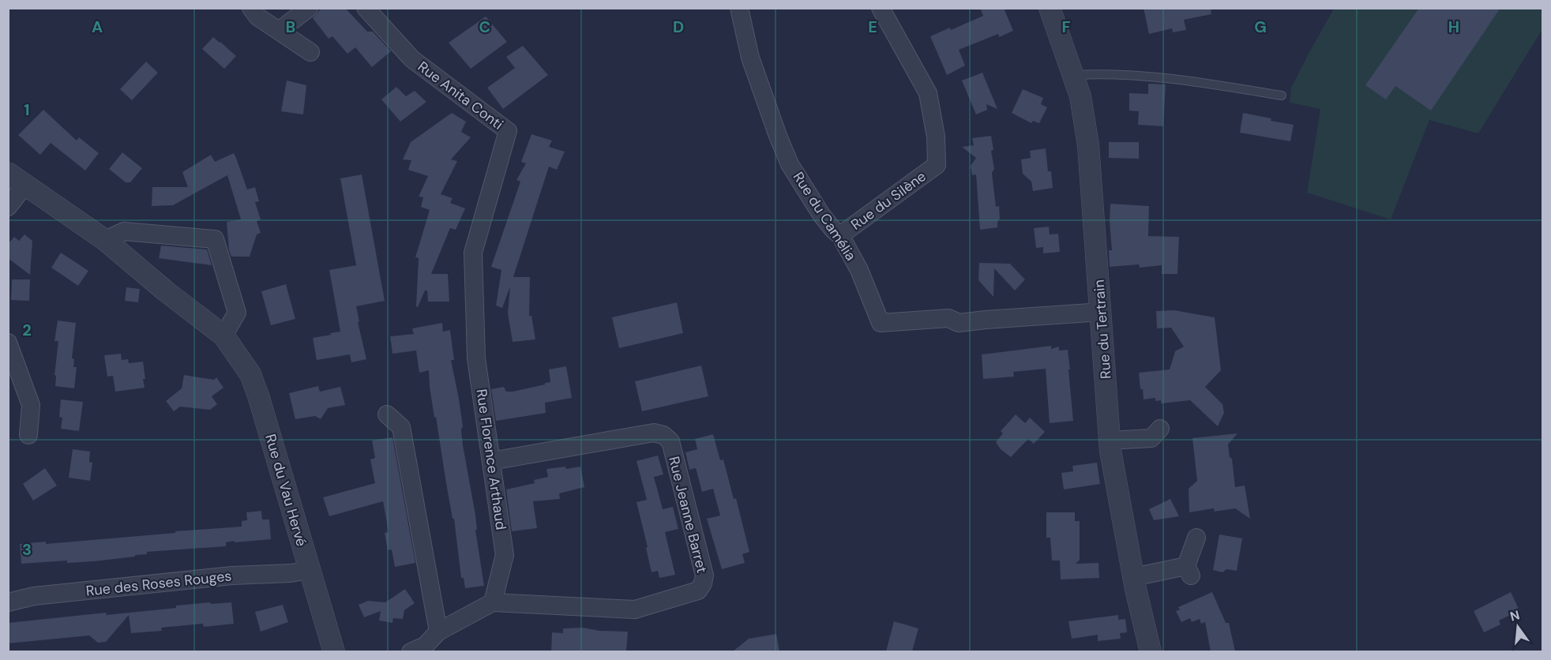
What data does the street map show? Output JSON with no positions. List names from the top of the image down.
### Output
{
  "streets": {
    "street": [
      "Rue Anita Conti",
      "Rue du Silène",
      "Rue du Camélia",
      "Rue du Tertrain",
      "Rue Florence Arthaud",
      "Rue du Vau Hervé",
      "Rue Jeanne Barret",
      "Rue des Roses Rouges"
    ]
  },
  "crossings": [
    ["Rue Anita Conti", "Rue Florence Arthaud"],
    ["Rue du Silène", "Rue du Camélia"],
    ["Rue du Camélia", "Rue du Tertrain"],
    ["Rue Florence Arthaud", "Rue Jeanne Barret"],
    ["Rue du Vau Hervé", "Rue des Roses Rouges"]
  ],
  "north": "top",
  "grid": {
    "columns": [
      "A",
      "B",
      "C",
      "D",
      "E",
      "F",
      "G",
      "H"
    ],
    "rows": ["1", "2", "3"]
  }
}
